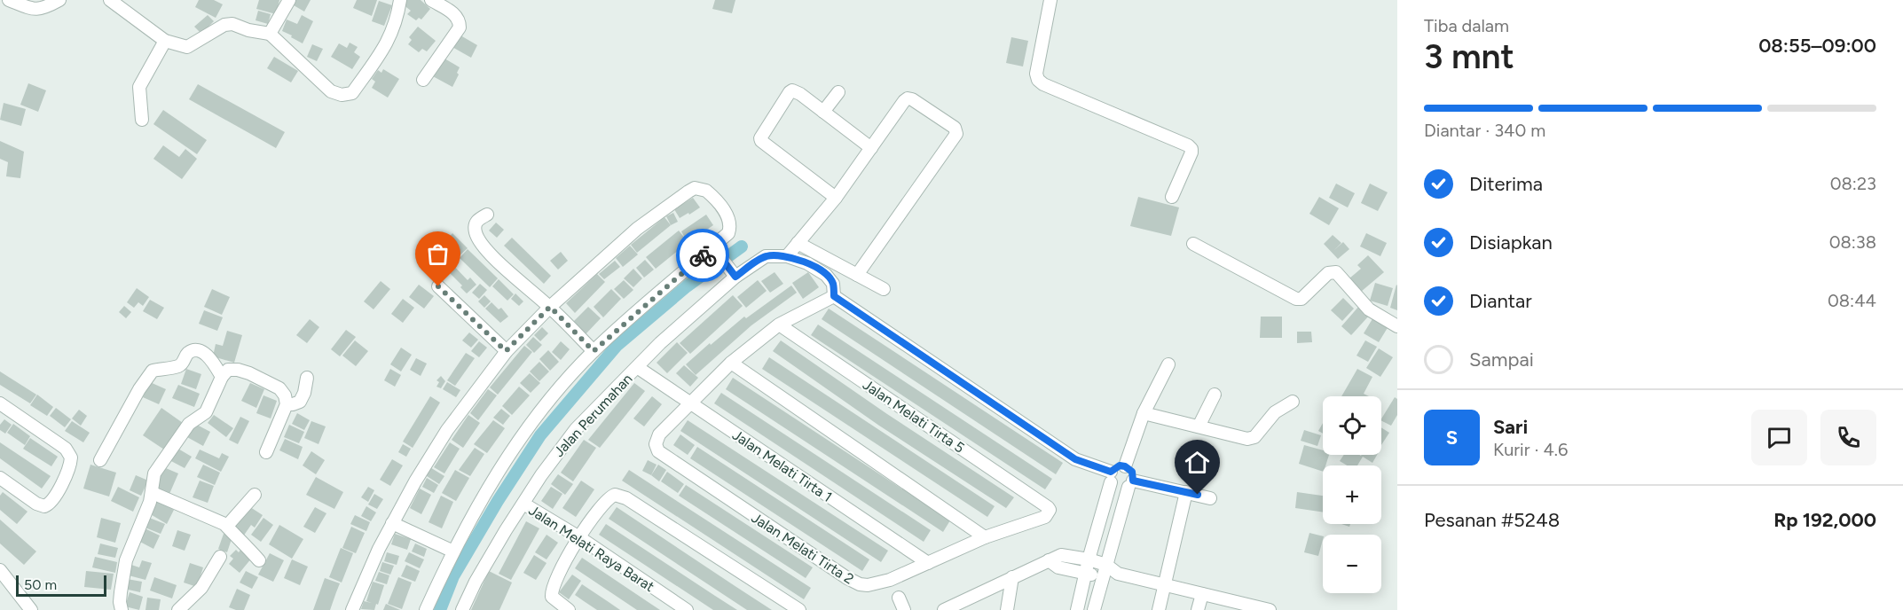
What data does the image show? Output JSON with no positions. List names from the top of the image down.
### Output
{
  "streets": {
    "street": [
      "Jalan Perumahan",
      "Jalan Melati Tirta 5",
      "Jalan Melati Tirta 1",
      "Jalan Melati Raya Barat",
      "Jalan Melati Tirta 2"
    ]
  },
  "crossings": [
    ["Jalan Perumahan", "Jalan Melati Tirta 1"],
    ["Jalan Perumahan", "Jalan Melati Raya Barat"],
    ["Jalan Melati Tirta 5", "Jalan Melati Tirta 2"],
    ["Jalan Melati Tirta 1", "Jalan Melati Tirta 2"]
  ],
  "scale_bar": "50 m",
  "page": {
    "heading": ["3 mnt", "Tiba dalam", "08:55–09:00"],
    "panel": [
      "Sari",
      "Kurir · 4.6",
      "Pesanan #5248",
      "Rp 192,000"
    ],
    "bar": "Diantar · 340 m",
    "list": [
      ["Diterima", "08:23"],
      ["Disiapkan", "08:38"],
      ["Diantar", "08:44"],
      "Sampai"
    ],
    "map_buttons": ["+", "−"],
    "round": "S",
    "scale": "50 m"
  }
}
